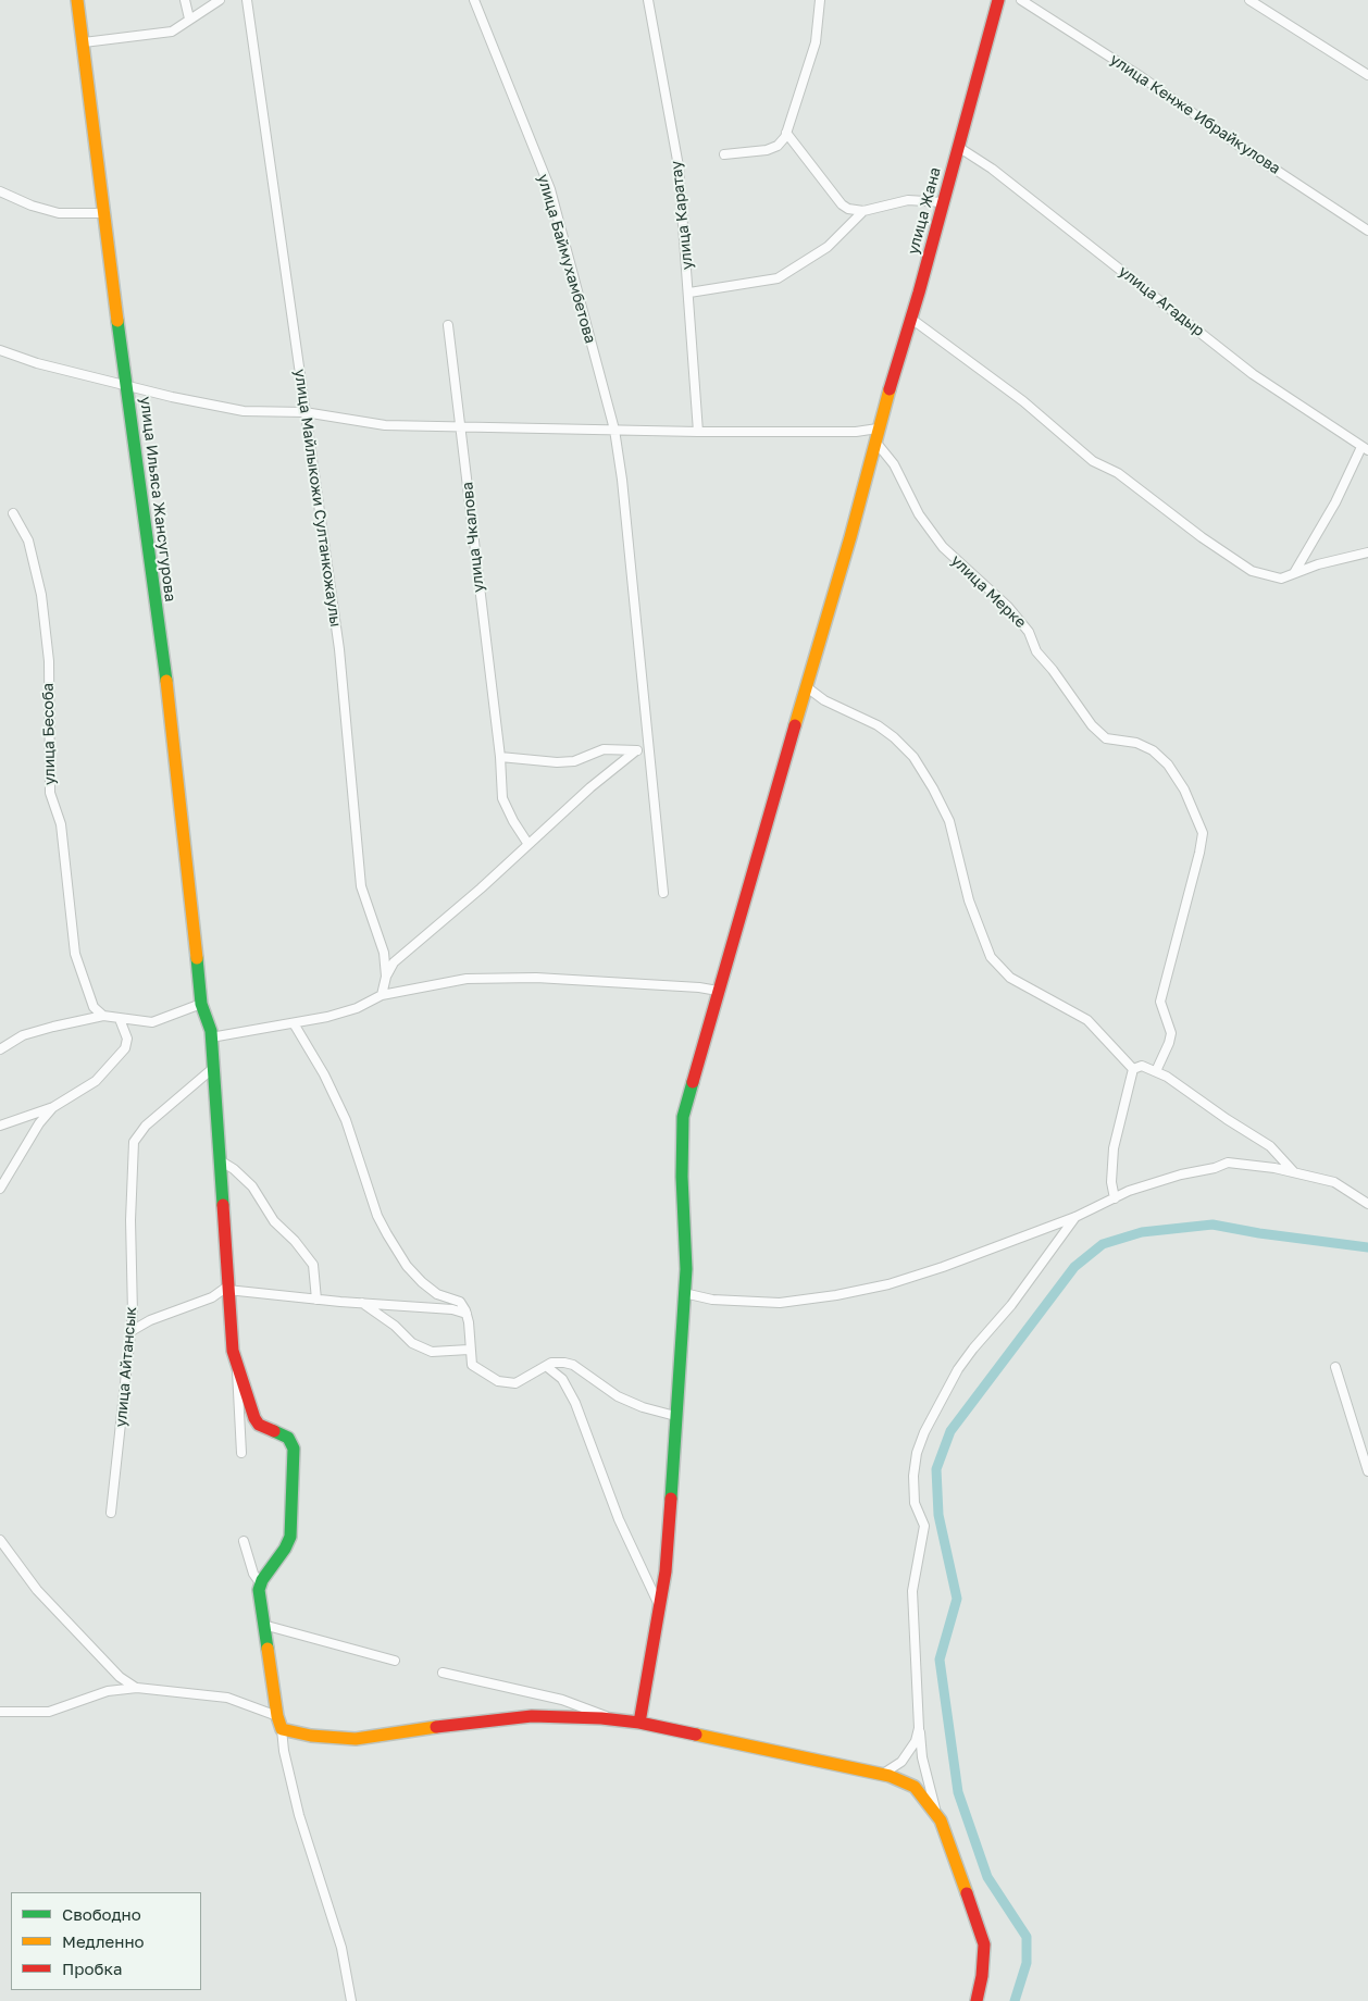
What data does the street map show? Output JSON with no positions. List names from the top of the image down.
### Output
{
  "streets": {
    "street": [
      "улица Кенже Ибрайкулова",
      "улица Жана",
      "улица Каратау",
      "улица Баймухамбетова",
      "улица Агадыр",
      "улица Майлыкожи Султанкожаулы",
      "улица Ильяса Жансугурова",
      "улица Чкалова",
      "улица Мерке",
      "улица Бесоба",
      "улица Айтансык"
    ]
  },
  "crossings": [
    ["улица Жана", "улица Агадыр"],
    ["улица Жана", "улица Мерке"],
    ["улица Ильяса Жансугурова", "улица Айтансык"]
  ],
  "legend": ["Свободно", "Медленно", "Пробка"]
}
